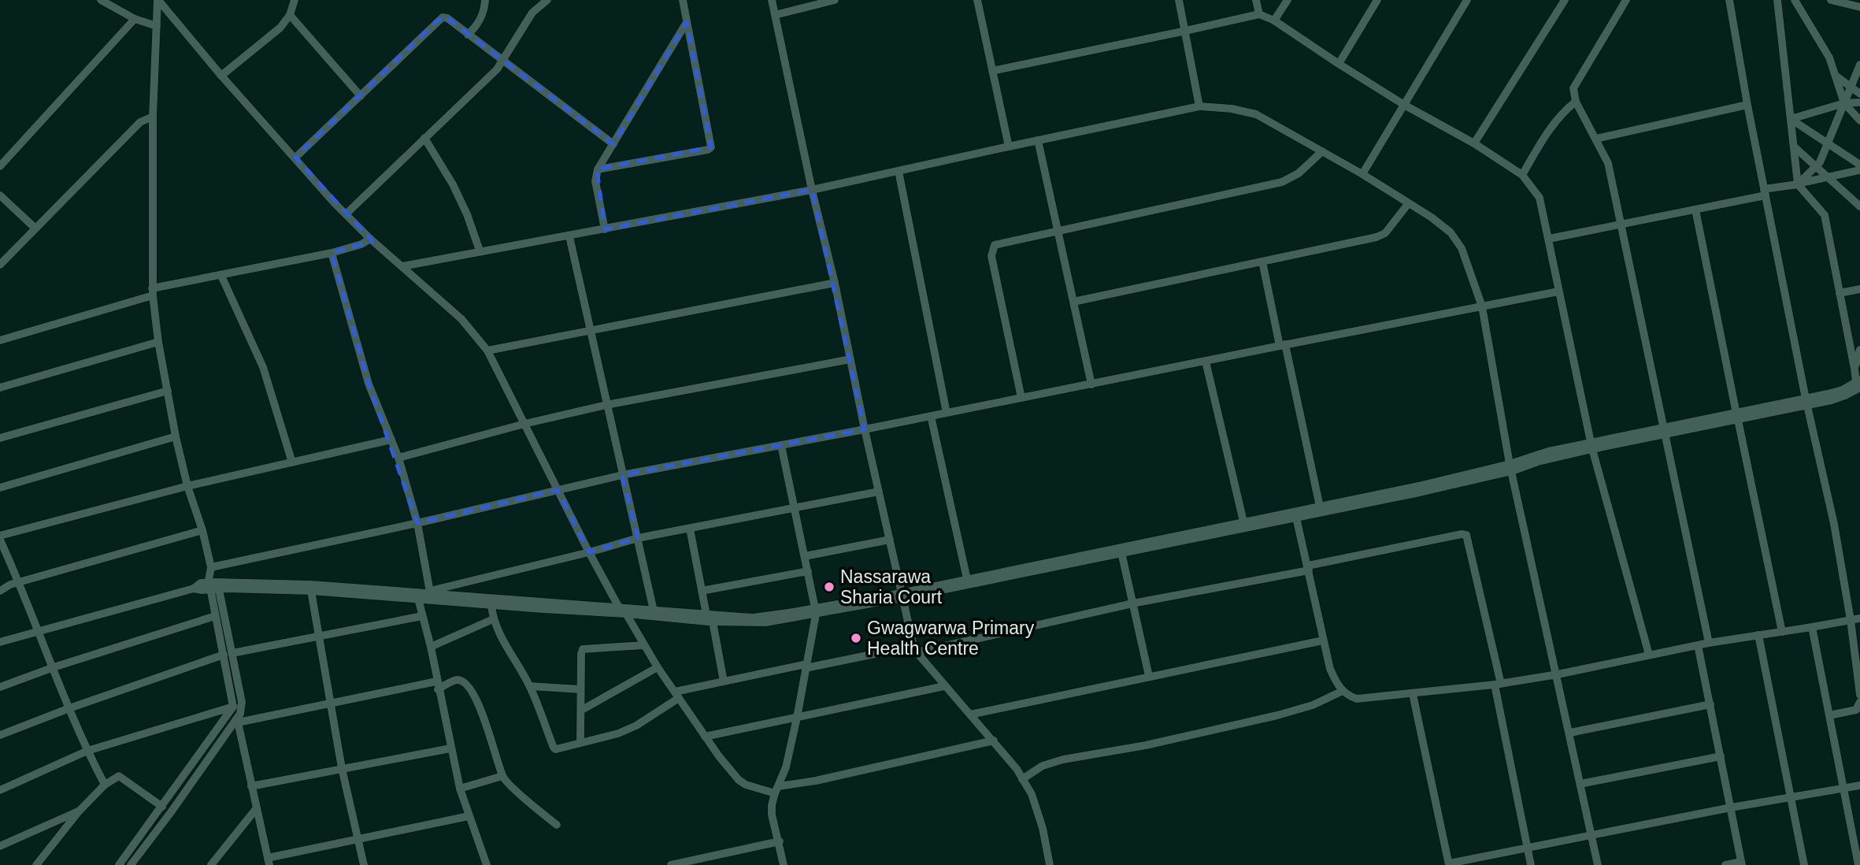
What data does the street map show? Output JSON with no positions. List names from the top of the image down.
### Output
{
  "places": ["Nassarawa Sharia Court", "Gwagwarwa Primary Health Centre"]
}
